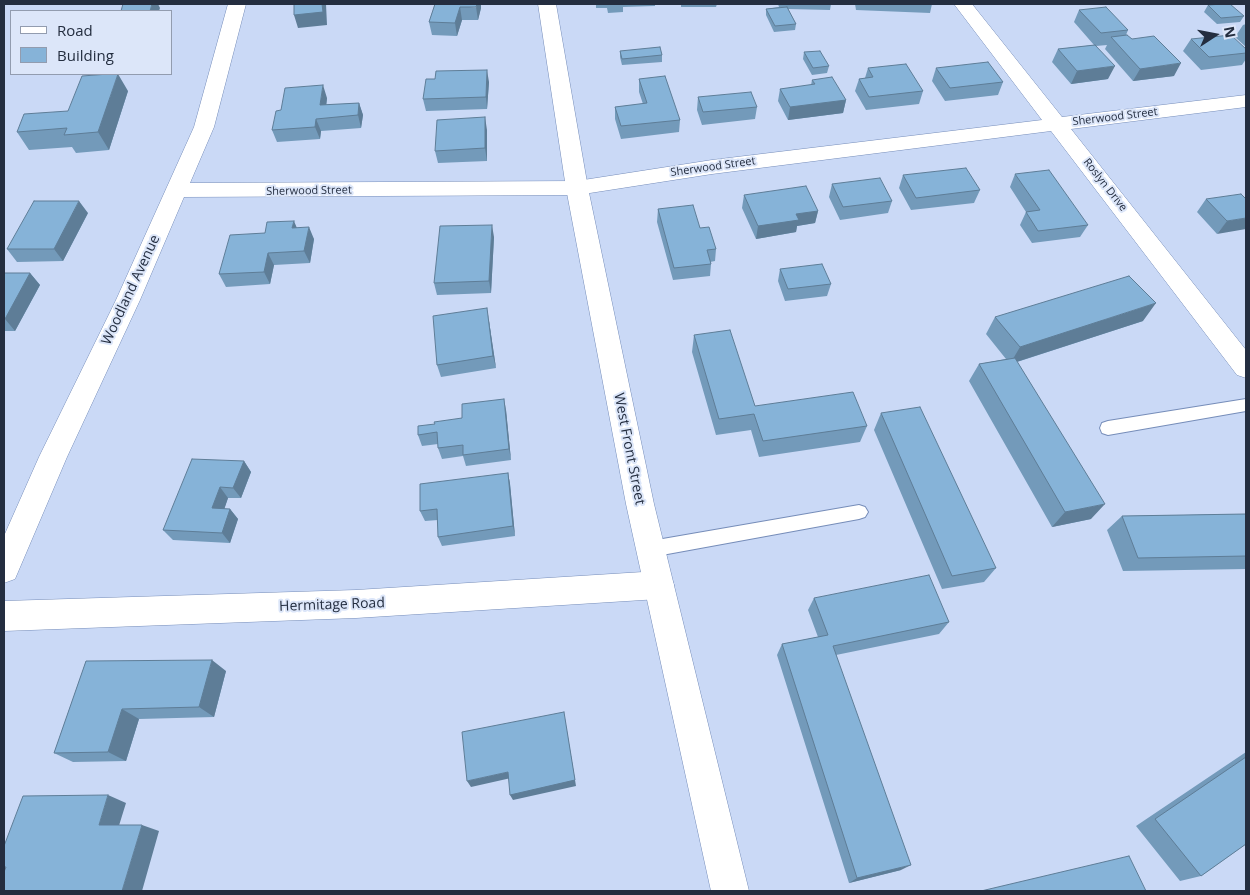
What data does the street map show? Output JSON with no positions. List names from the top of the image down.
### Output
{
  "streets": {
    "street": [
      "Sherwood Street",
      "Roslyn Drive",
      "Woodland Avenue",
      "West Front Street",
      "Hermitage Road"
    ]
  },
  "crossings": [
    ["Sherwood Street", "Roslyn Drive"],
    ["Sherwood Street", "Woodland Avenue"],
    ["Sherwood Street", "West Front Street"],
    ["West Front Street", "Hermitage Road"]
  ],
  "legend": ["Road", "Building"],
  "north": "right"
}
